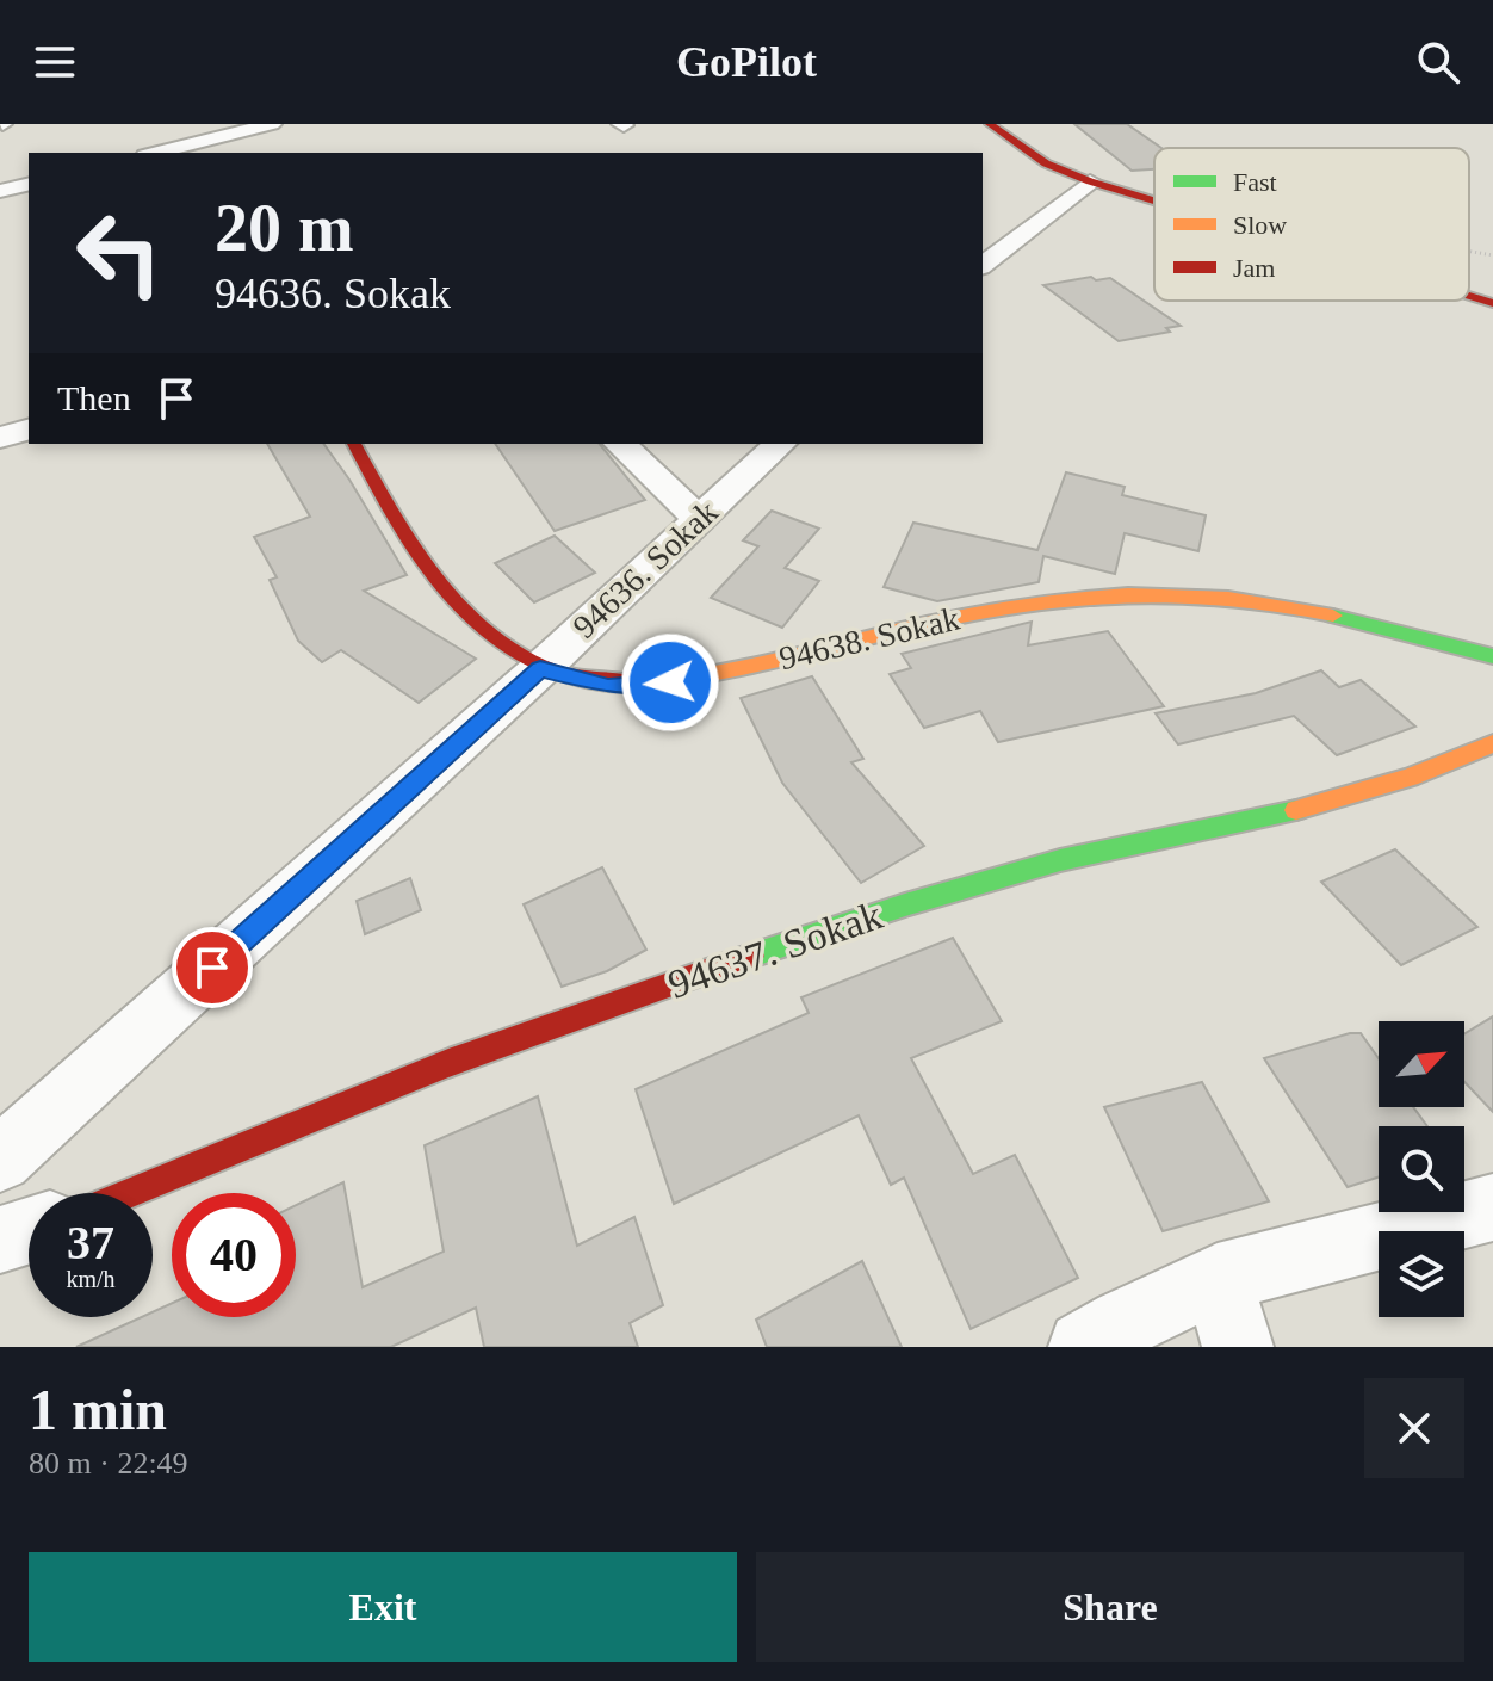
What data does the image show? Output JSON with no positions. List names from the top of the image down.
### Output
{
  "streets": {
    "street": ["94636. Sokak", "94638. Sokak", "94637. Sokak"]
  },
  "crossings": [
    ["94636. Sokak", "94638. Sokak"]
  ],
  "legend": ["Fast", "Slow", "Jam"],
  "north": "top right",
  "page": {
    "header": "GoPilot",
    "turn": ["20 m", "94636. Sokak"],
    "then": "Then",
    "speed": "37 km/h",
    "limit": "40",
    "heading": ["1 min", "80 m · 22:49"],
    "buttons": ["Exit", "Share"]
  }
}
